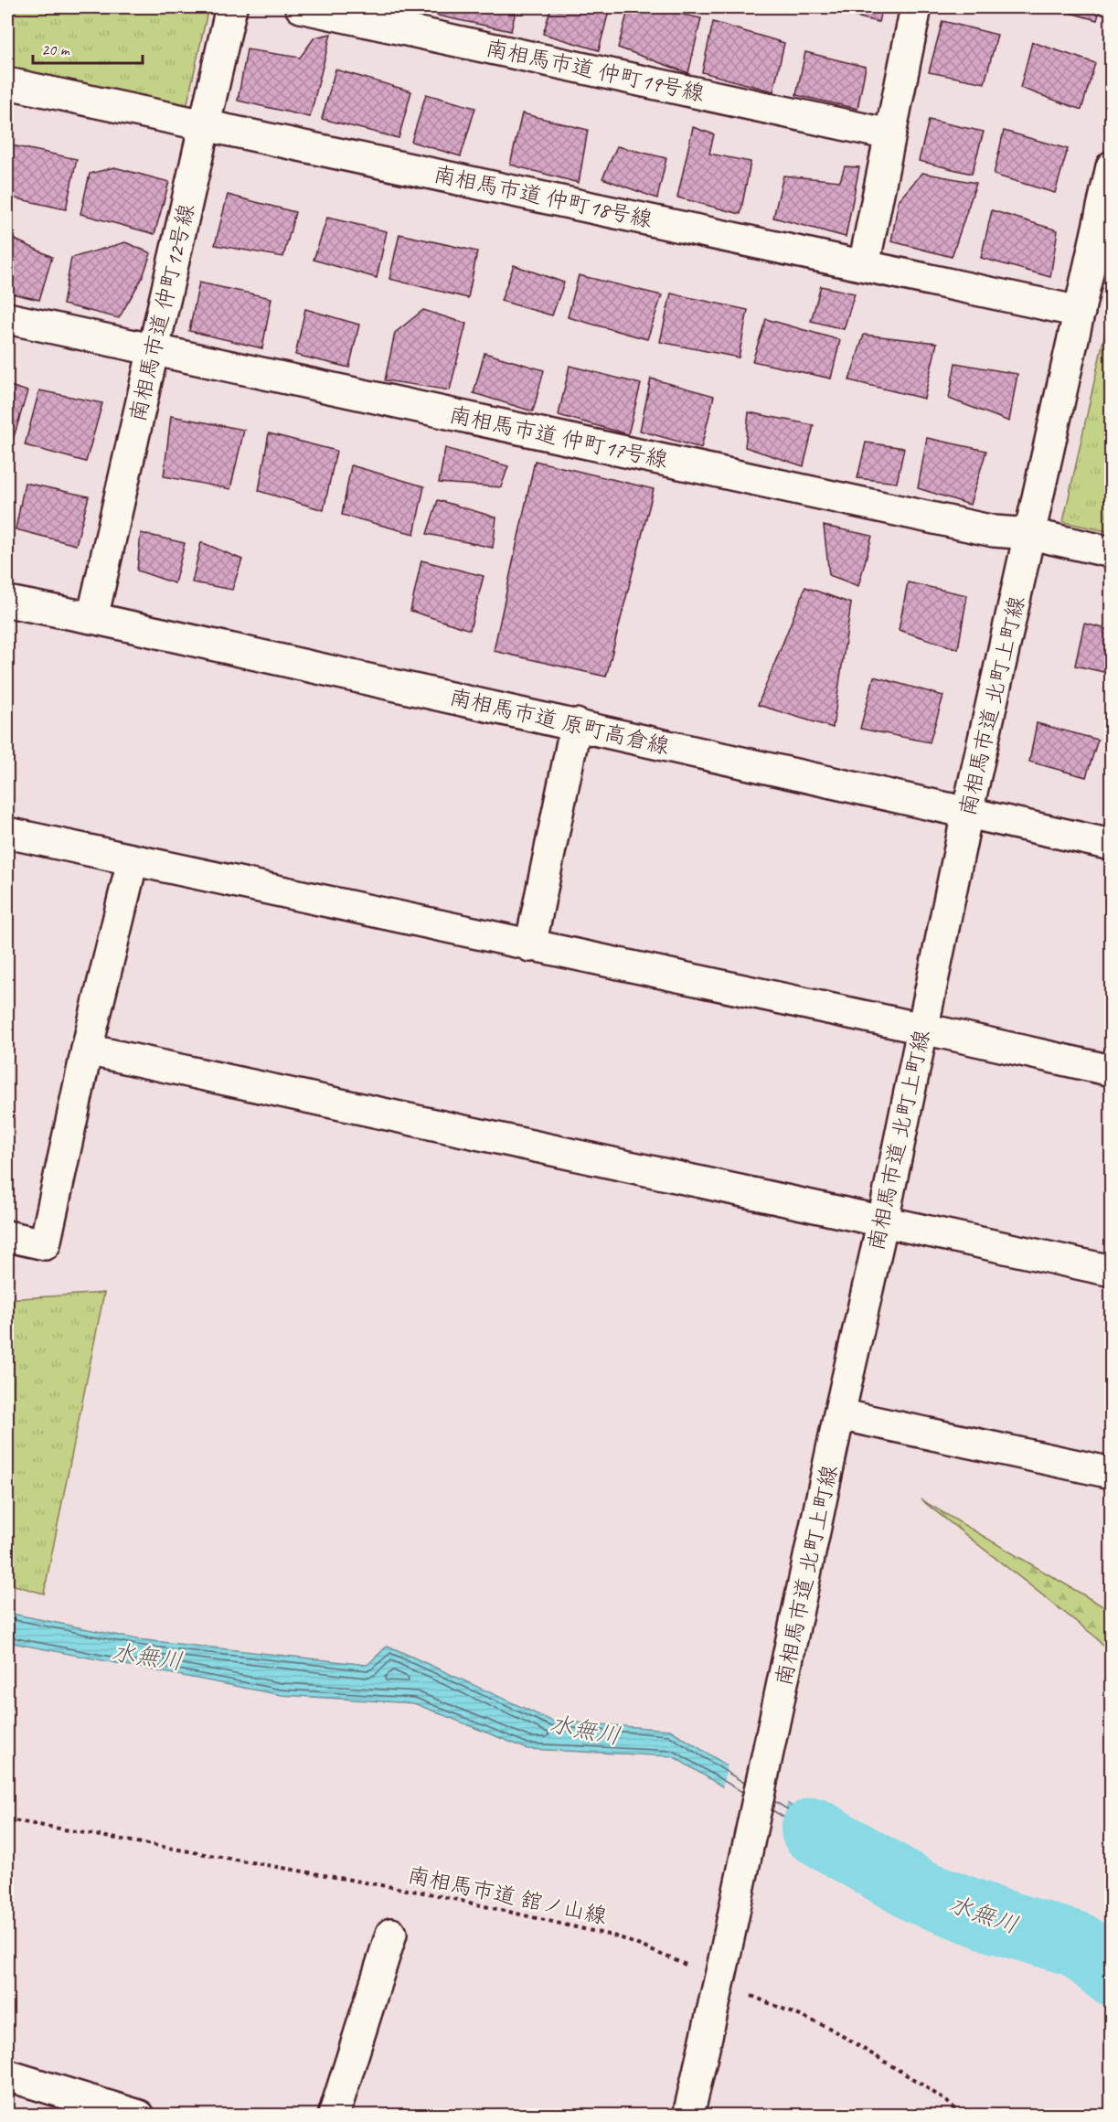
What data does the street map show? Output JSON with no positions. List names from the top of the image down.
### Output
{
  "streets": {
    "street": [
      "南相馬市道 仲町19号線",
      "南相馬市道 仲町18号線",
      "南相馬市道 仲町12号線",
      "南相馬市道 仲町17号線",
      "南相馬市道 北町上町線",
      "南相馬市道 原町高倉線"
    ],
    "path": ["南相馬市道 舘ノ山線"]
  },
  "crossings": [
    ["南相馬市道 仲町18号線", "南相馬市道 仲町12号線"],
    ["南相馬市道 仲町18号線", "南相馬市道 北町上町線"],
    ["南相馬市道 仲町12号線", "南相馬市道 仲町17号線"],
    ["南相馬市道 仲町12号線", "南相馬市道 原町高倉線"],
    ["南相馬市道 仲町17号線", "南相馬市道 北町上町線"],
    ["南相馬市道 北町上町線", "南相馬市道 原町高倉線"],
    ["南相馬市道 北町上町線", "南相馬市道 舘ノ山線"]
  ],
  "water": ["水無川"],
  "scale_bar": "20 m"
}
